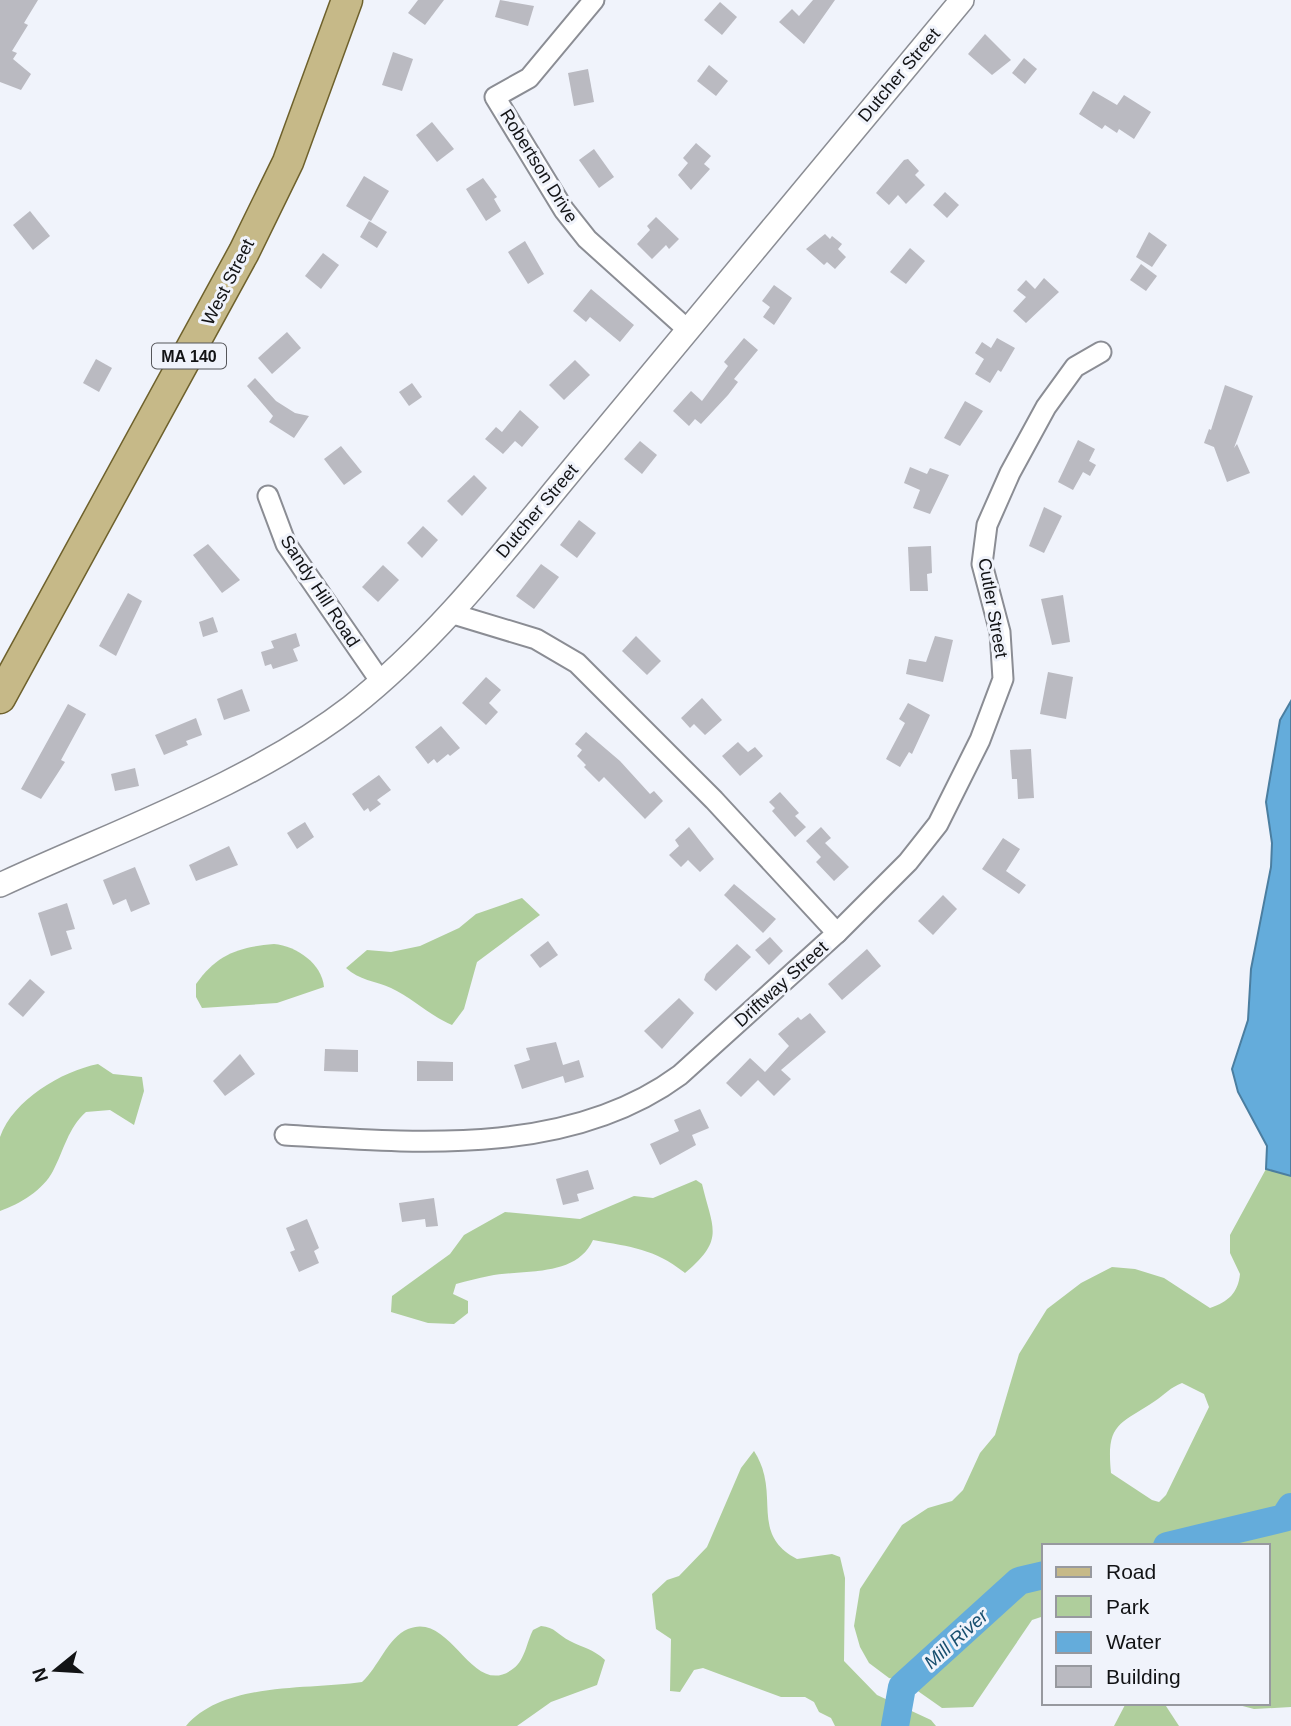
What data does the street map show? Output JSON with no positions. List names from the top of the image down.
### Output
{
  "streets": {
    "main road": ["West Street", "MA 140"],
    "street": [
      "Dutcher Street",
      "Robertson Drive",
      "Sandy Hill Road",
      "Cutler Street",
      "Driftway Street"
    ]
  },
  "crossings": [
    ["Dutcher Street", "Robertson Drive"],
    ["Dutcher Street", "Sandy Hill Road"],
    ["Dutcher Street", "Driftway Street"],
    ["Cutler Street", "Driftway Street"]
  ],
  "water": ["Mill River"],
  "legend": [
    "Road",
    "Park",
    "Water",
    "Building"
  ],
  "north": "left"
}
